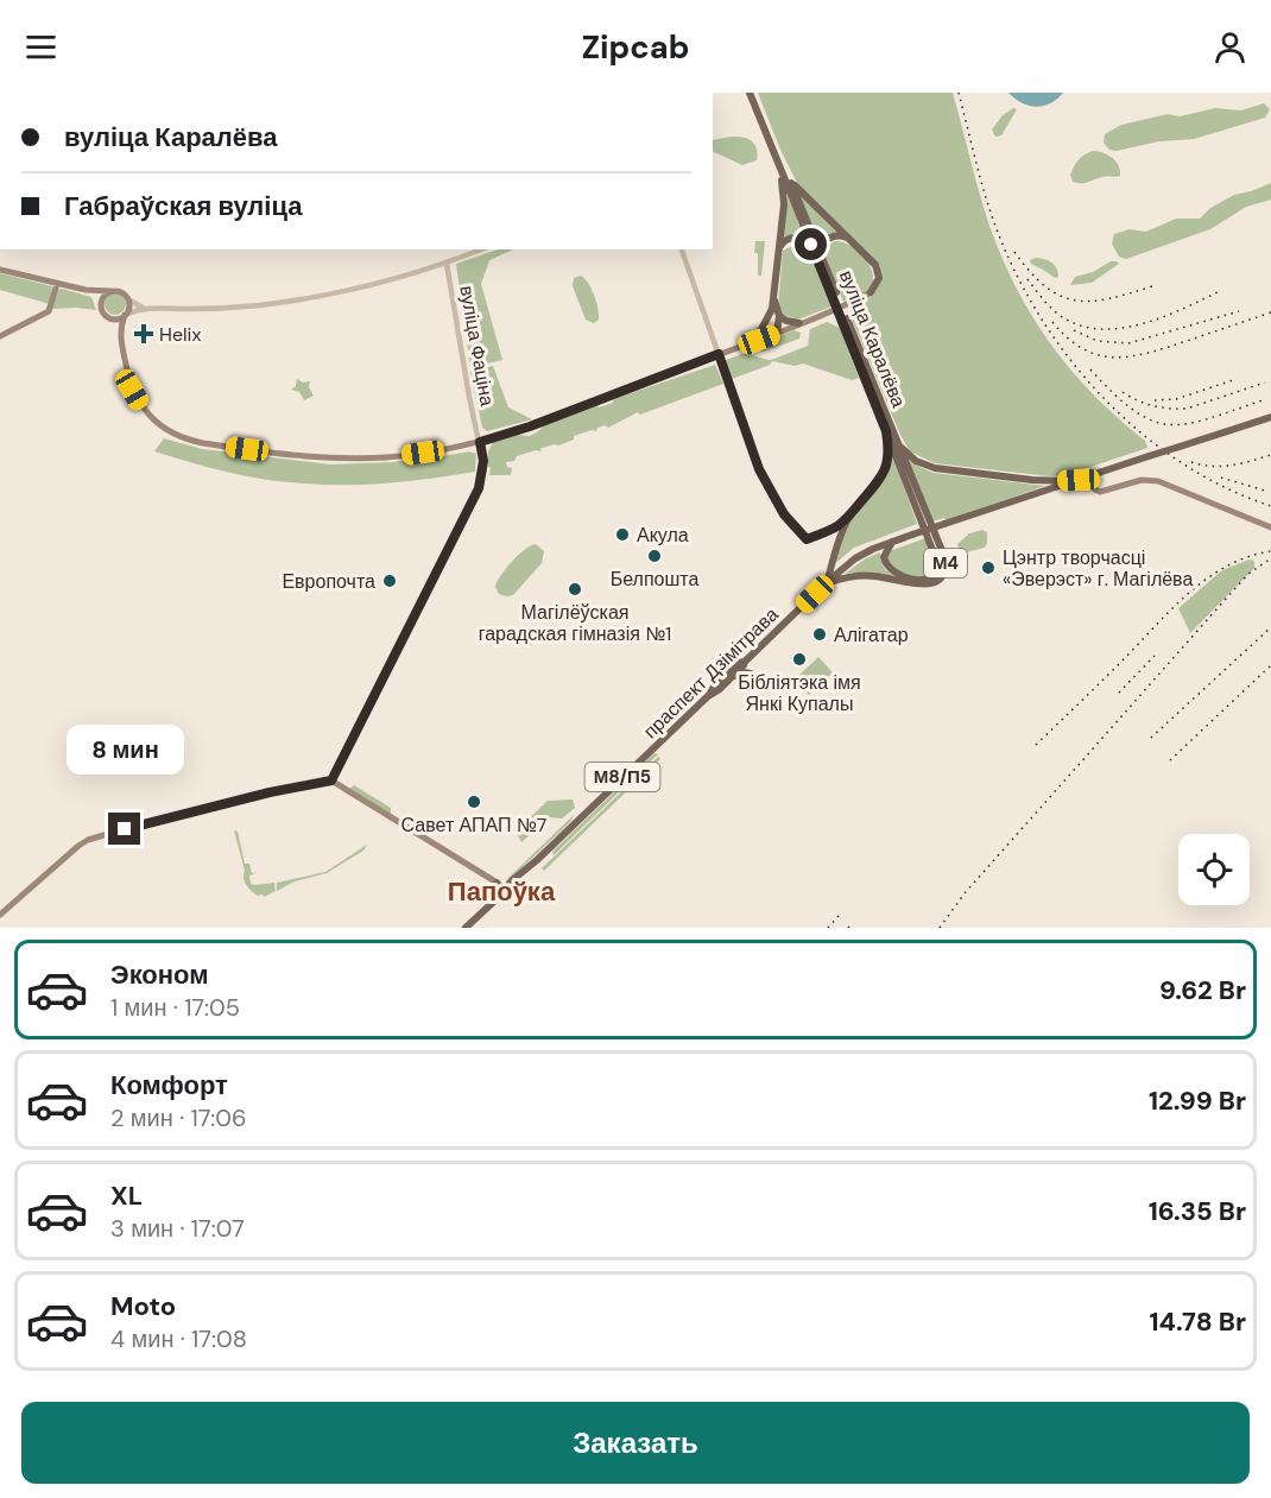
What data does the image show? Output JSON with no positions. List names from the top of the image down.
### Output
{
  "streets": {
    "main road": [
      "вуліца Каралёва",
      "М4",
      "праспект Дзімітрава",
      "М8/П5"
    ],
    "street": ["вуліца Фаціна"]
  },
  "crossings": [
    ["вуліца Каралёва", "М4"],
    ["М4", "праспект Дзімітрава"]
  ],
  "districts": ["Папоўка"],
  "places": {
    "health": ["Helix"],
    "other": [
      "Акула",
      "Белпошта",
      "Цэнтр творчасці «Эверэст» г. Магілёва",
      "Европочта",
      "Магілёўская гарадская гімназія №1",
      "Алігатар",
      "Бібліятэка імя Янкі Купалы",
      "Савет АПАП №7"
    ]
  },
  "page": {
    "header": "Zipcab",
    "banner": ["вуліца Каралёва", "Габраўская вуліца"],
    "bubble": "8 мин",
    "list": [
      {
        "name": "Эконом",
        "note": "1 мин · 17:05",
        "value": "9.62 Br"
      },
      {
        "name": "Комфорт",
        "note": "2 мин · 17:06",
        "value": "12.99 Br"
      },
      {
        "name": "XL",
        "note": "3 мин · 17:07",
        "value": "16.35 Br"
      },
      {
        "name": "Moto",
        "note": "4 мин · 17:08",
        "value": "14.78 Br"
      }
    ],
    "buttons": "Заказать"
  }
}
